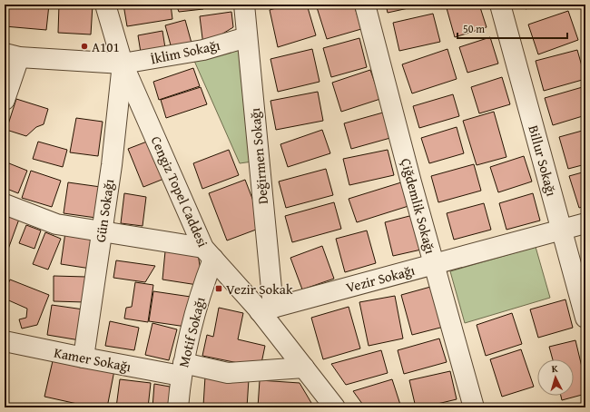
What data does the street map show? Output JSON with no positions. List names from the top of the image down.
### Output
{
  "streets": {
    "street": [
      "İklim Sokağı",
      "Değirmen Sokağı",
      "Billur Sokağı",
      "Cengiz Topel Caddesi",
      "Çiğdemlik Sokağı",
      "Gün Sokağı",
      "Vezir Sokağı",
      "Motif Sokağı",
      "Kamer Sokağı"
    ]
  },
  "crossings": [
    ["İklim Sokağı", "Değirmen Sokağı"],
    ["İklim Sokağı", "Cengiz Topel Caddesi"],
    ["İklim Sokağı", "Gün Sokağı"],
    ["Değirmen Sokağı", "Cengiz Topel Caddesi"],
    ["Değirmen Sokağı", "Vezir Sokağı"],
    ["Billur Sokağı", "Vezir Sokağı"],
    ["Cengiz Topel Caddesi", "Gün Sokağı"],
    ["Cengiz Topel Caddesi", "Vezir Sokağı"],
    ["Cengiz Topel Caddesi", "Motif Sokağı"],
    ["Cengiz Topel Caddesi", "Kamer Sokağı"],
    ["Çiğdemlik Sokağı", "Vezir Sokağı"],
    ["Gün Sokağı", "Kamer Sokağı"],
    ["Motif Sokağı", "Kamer Sokağı"]
  ],
  "places": {
    "other": ["A101"],
    "transit": ["Vezir Sokak"]
  },
  "scale_bar": "50 m",
  "north": "top"
}
